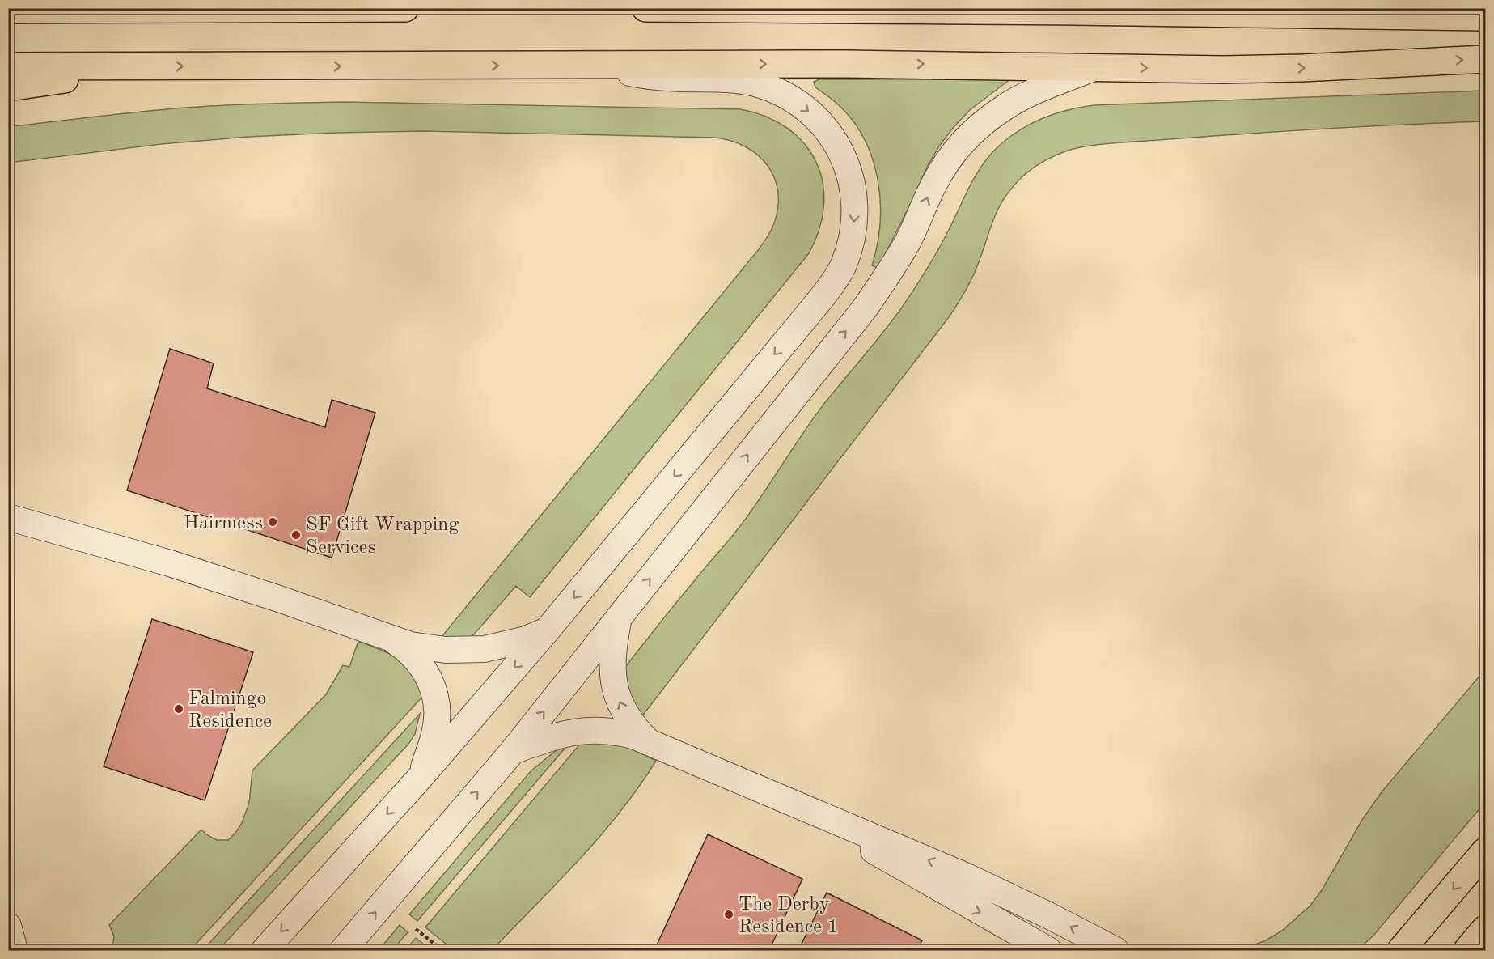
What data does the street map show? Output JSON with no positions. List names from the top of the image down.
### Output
{
  "places": [
    "Hairmess",
    "SF Gift Wrapping Services",
    "Falmingo Residence",
    "The Derby Residence 1"
  ]
}
